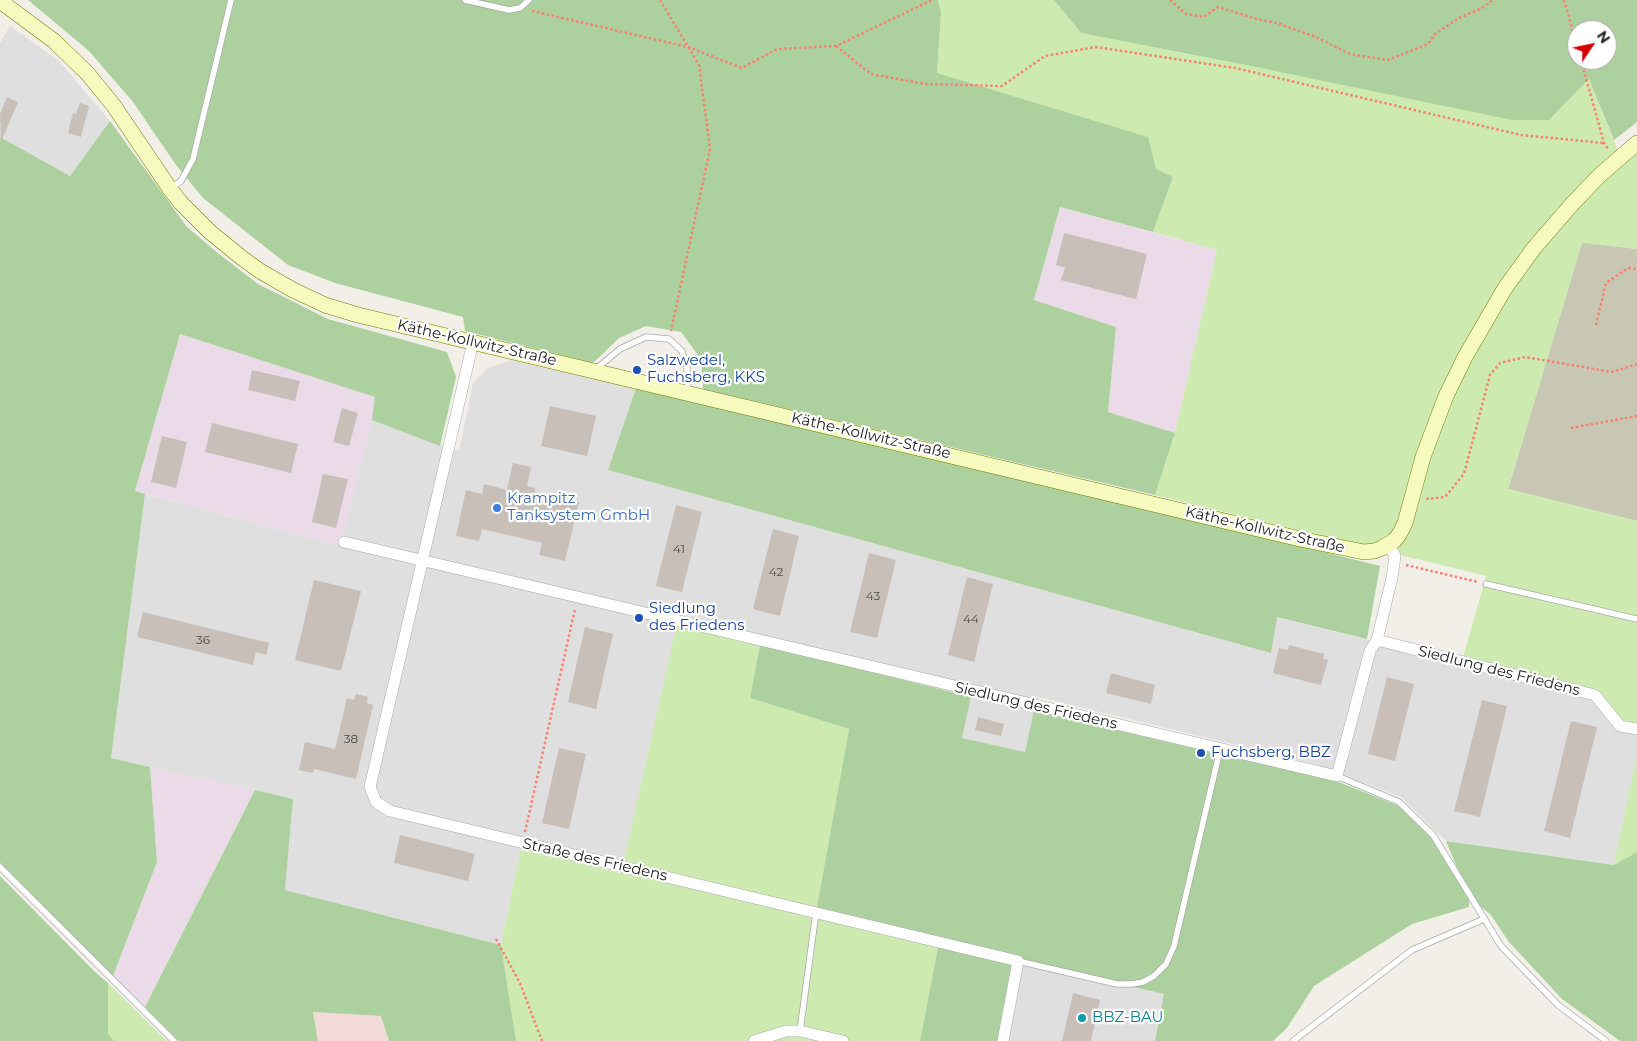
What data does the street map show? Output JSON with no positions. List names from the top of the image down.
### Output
{
  "streets": {
    "main road": ["Käthe-Kollwitz-Straße"],
    "street": ["Siedlung des Friedens", "Straße des Friedens"]
  },
  "crossings": [
    ["Siedlung des Friedens", "Straße des Friedens"]
  ],
  "places": [
    "Salzwedel, Fuchsberg, KKS",
    "Krampitz Tanksystem GmbH",
    "Siedlung des Friedens",
    "Fuchsberg, BBZ",
    "BBZ-BAU"
  ],
  "house_numbers": [
    "41",
    "42",
    "43",
    "44",
    "36",
    "38"
  ],
  "north": "top right"
}
